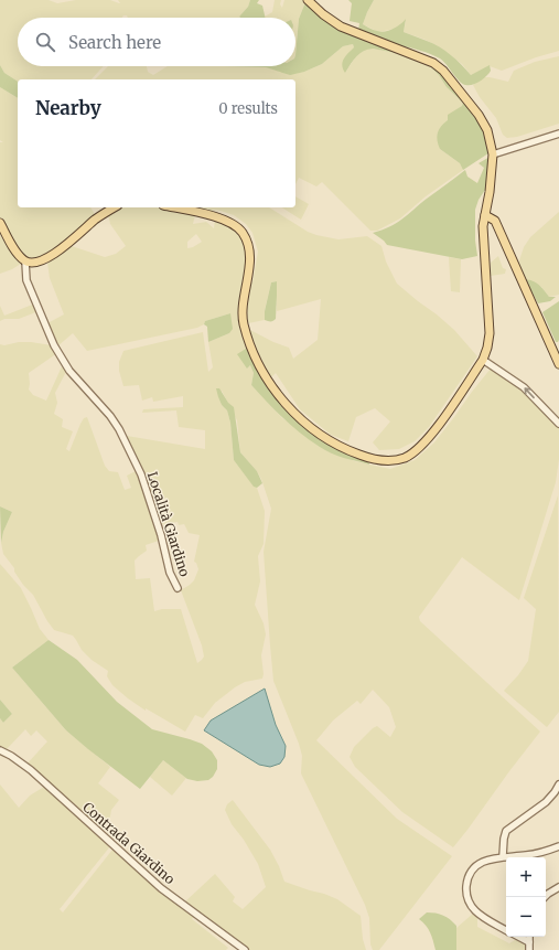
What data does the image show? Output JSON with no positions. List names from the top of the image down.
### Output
{
  "streets": {
    "street": ["Località Giardino", "Contrada Giardino"]
  },
  "page": {
    "search": "Search here",
    "heading": ["Nearby", "0 results"],
    "map_buttons": ["+", "−"]
  }
}
